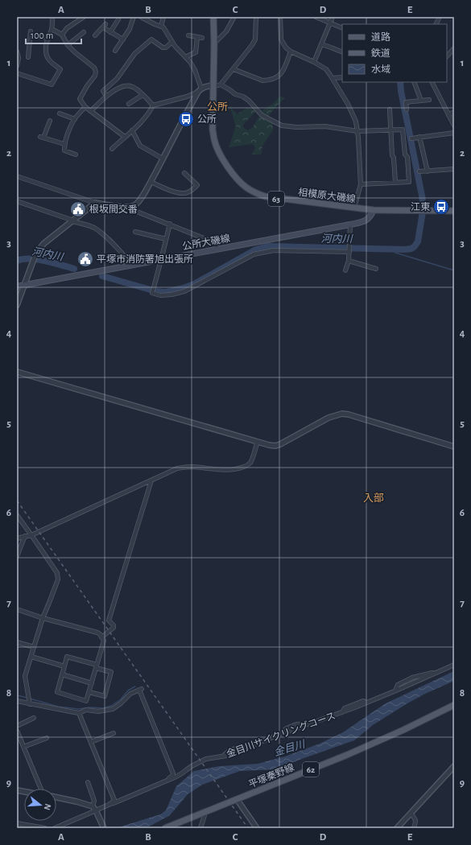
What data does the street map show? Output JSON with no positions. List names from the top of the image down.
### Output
{
  "streets": {
    "main road": [
      "相模原大磯線",
      "63",
      "公所大磯線",
      "62",
      "平塚秦野線"
    ],
    "street": ["金目川サイクリングコース"]
  },
  "crossings": [
    ["相模原大磯線", "公所大磯線"]
  ],
  "districts": ["公所", "入部"],
  "water": ["河内川", "金目川"],
  "places": {
    "bus stop": ["公所", "江東"],
    "public building": ["根坂間交番", "平塚市消防署旭出張所"]
  },
  "legend": ["道路", "鉄道", "水域"],
  "scale_bar": "100 m",
  "north": "right",
  "grid": {
    "columns": [
      "A",
      "B",
      "C",
      "D",
      "E"
    ],
    "rows": [
      "1",
      "2",
      "3",
      "4",
      "5",
      "6",
      "7",
      "8",
      "9"
    ]
  }
}
